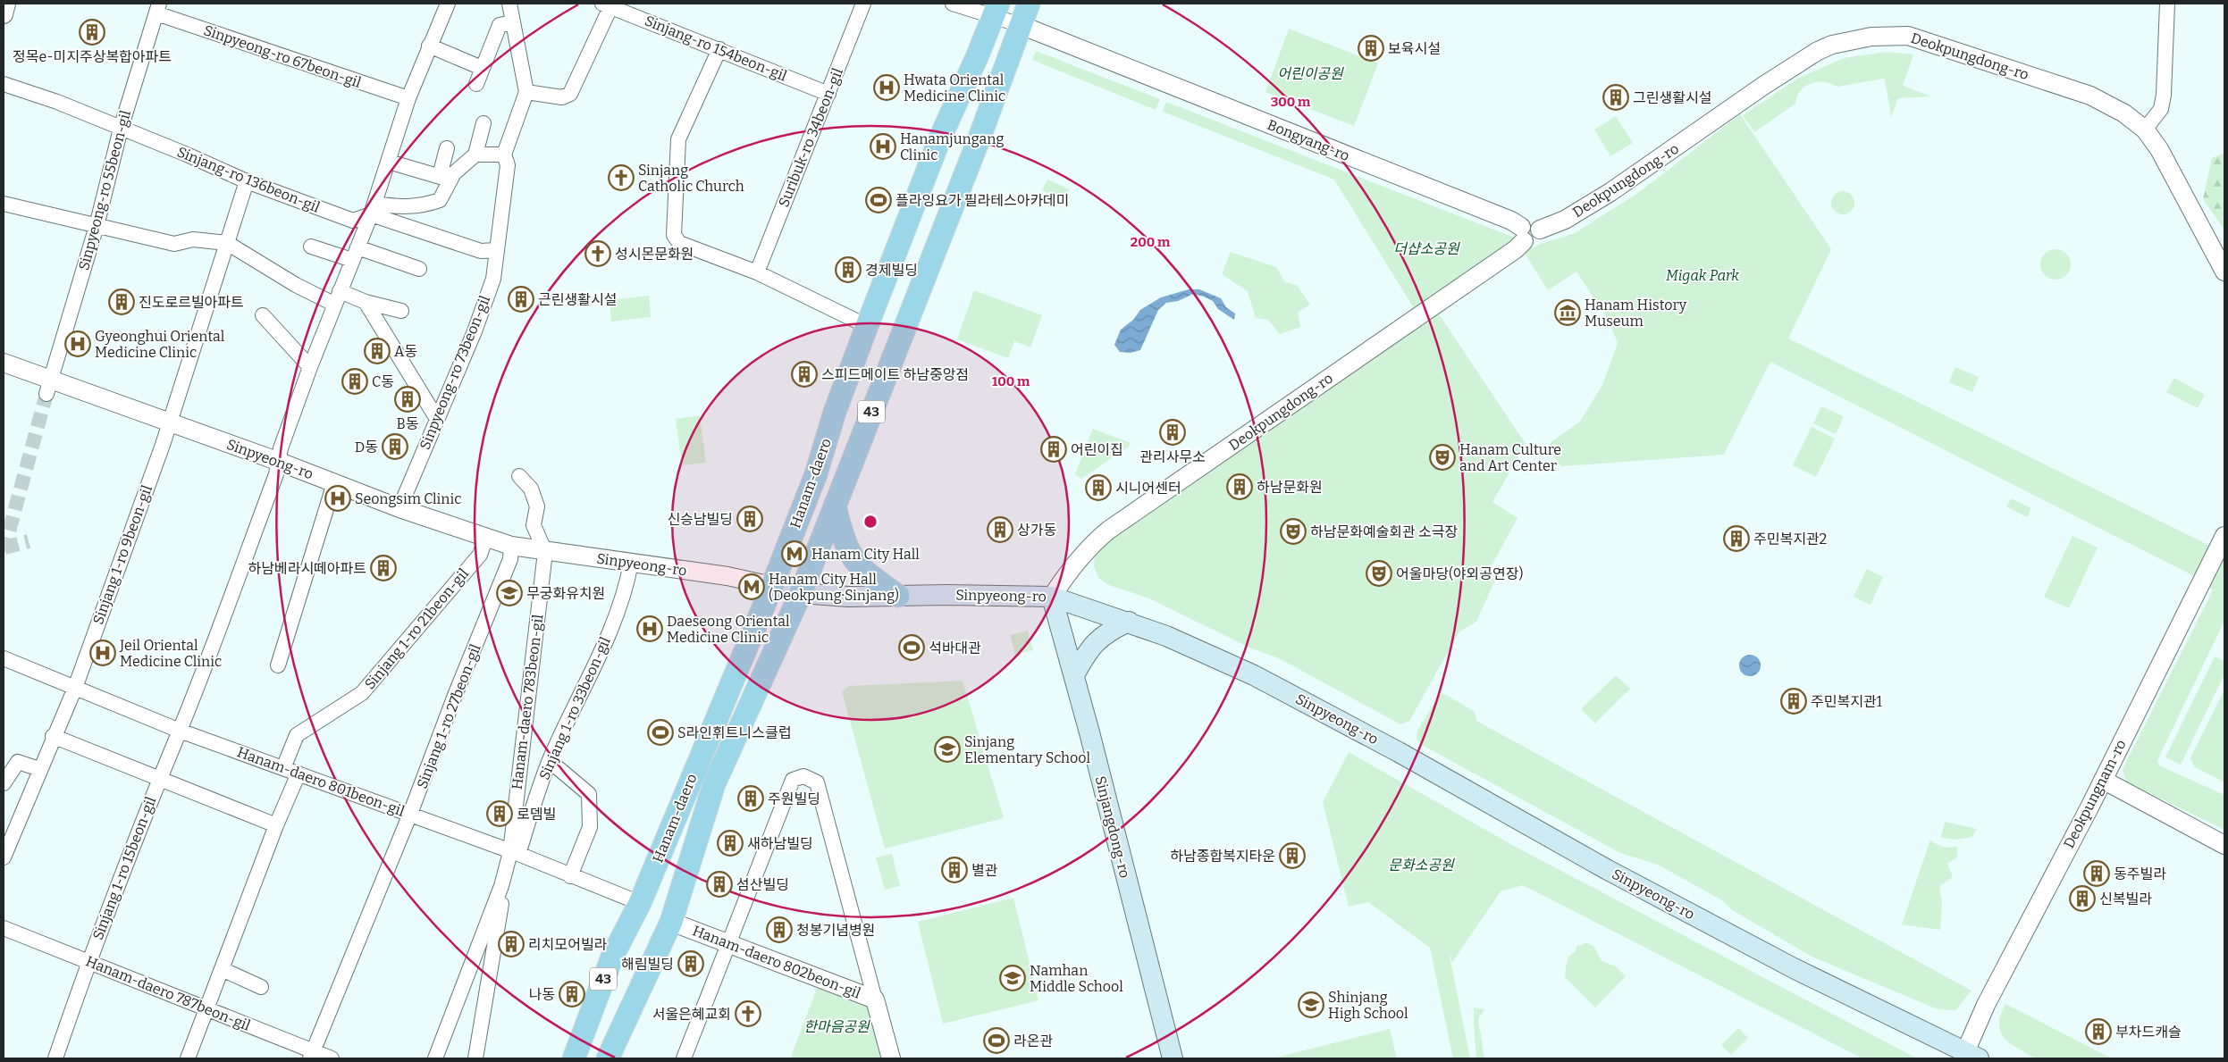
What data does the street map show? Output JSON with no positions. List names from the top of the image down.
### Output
{
  "streets": {
    "main road": [
      "43",
      "Sinpyeong-ro",
      "Hanam-daero",
      "Sinjangdong-ro"
    ],
    "street": [
      "Sinjang-ro 154beon-gil",
      "Sinpyeong-ro 67beon-gil",
      "Deokpungdong-ro",
      "Suribuk-ro 34beon-gil",
      "Bongyang-ro",
      "Sinjang-ro 136beon-gil",
      "Sinpyeong-ro 55beon-gil",
      "Sinpyeong-ro 73beon-gil",
      "Sinjang 1-ro 9beon-gil",
      "Sinjang 1-ro 21beon-gil",
      "Hanam-daero 783beon-gil",
      "Sinjang 1-ro 33beon-gil",
      "Sinjang 1-ro 27beon-gil",
      "Hanam-daero 801beon-gil",
      "Deokpungnam-ro",
      "Sinjang 1-ro 15beon-gil",
      "Hanam-daero 802beon-gil",
      "Hanam-daero 787beon-gil"
    ]
  },
  "crossings": [
    ["Sinjang-ro 154beon-gil", "Suribuk-ro 34beon-gil"],
    ["Sinpyeong-ro 67beon-gil", "Sinpyeong-ro 55beon-gil"],
    ["Deokpungdong-ro", "Bongyang-ro"],
    ["Deokpungdong-ro", "Sinpyeong-ro"],
    ["Deokpungdong-ro", "Sinjangdong-ro"],
    ["Bongyang-ro", "Hanam-daero"],
    ["Sinjang-ro 136beon-gil", "Sinpyeong-ro 55beon-gil"],
    ["Sinjang-ro 136beon-gil", "Sinjang 1-ro 9beon-gil"],
    ["Sinpyeong-ro 55beon-gil", "Sinpyeong-ro"],
    ["Sinpyeong-ro 73beon-gil", "Sinpyeong-ro"],
    ["Sinpyeong-ro", "Hanam-daero"],
    ["Sinpyeong-ro", "Sinjang 1-ro 9beon-gil"],
    ["Sinpyeong-ro", "Sinjang 1-ro 21beon-gil"],
    ["Sinpyeong-ro", "Hanam-daero 783beon-gil"],
    ["Sinpyeong-ro", "Sinjang 1-ro 33beon-gil"],
    ["Sinpyeong-ro", "Sinjang 1-ro 27beon-gil"],
    ["Sinpyeong-ro", "Deokpungnam-ro"],
    ["Sinpyeong-ro", "Sinjangdong-ro"],
    ["Sinpyeong-ro", "Sinjang 1-ro 15beon-gil"],
    ["Hanam-daero", "Hanam-daero 801beon-gil"],
    ["Hanam-daero", "Hanam-daero 802beon-gil"],
    ["Sinjang 1-ro 9beon-gil", "Hanam-daero 801beon-gil"],
    ["Sinjang 1-ro 21beon-gil", "Hanam-daero 801beon-gil"],
    ["Hanam-daero 783beon-gil", "Sinjang 1-ro 33beon-gil"],
    ["Hanam-daero 783beon-gil", "Hanam-daero 801beon-gil"],
    ["Sinjang 1-ro 33beon-gil", "Hanam-daero 801beon-gil"],
    ["Sinjang 1-ro 27beon-gil", "Hanam-daero 801beon-gil"],
    ["Sinjang 1-ro 27beon-gil", "Hanam-daero 787beon-gil"],
    ["Hanam-daero 801beon-gil", "Sinjang 1-ro 15beon-gil"],
    ["Sinjang 1-ro 15beon-gil", "Hanam-daero 787beon-gil"]
  ],
  "parks": [
    "어린이공원",
    "더샵소공원",
    "Migak Park",
    "문화소공원",
    "한마음공원"
  ],
  "places": {
    "building": [
      "정목e-미지주상복합아파트",
      "보육시설",
      "그린생활시설",
      "경제빌딩",
      "근린생활시설",
      "진도로르빌아파트",
      "A동",
      "스피드메이트 하남중앙점",
      "C동",
      "B동",
      "관리사무소",
      "D동",
      "어린이집",
      "하남문화원",
      "시니어센터",
      "신승남빌딩",
      "상가동",
      "주민복지관2",
      "하남베라시떼아파트",
      "주민복지관1",
      "주원빌딩",
      "로뎀빌",
      "새하남빌딩",
      "하남종합복지타운",
      "별관",
      "동주빌라",
      "섬산빌딩",
      "신복빌라",
      "청봉기념병원",
      "리치모어빌라",
      "해림빌딩",
      "나동",
      "부차드캐슬"
    ],
    "hospital": [
      "Hwata Oriental Medicine Clinic",
      "Hanamjungang Clinic",
      "Gyeonghui Oriental Medicine Clinic",
      "Seongsim Clinic",
      "Daeseong Oriental Medicine Clinic",
      "Jeil Oriental Medicine Clinic"
    ],
    "church": ["Sinjang Catholic Church", "성시몬문화원", "서울은혜교회"],
    "sports": [
      "플라잉요가 필라테스아카데미",
      "석바대관",
      "S라인휘트니스클럽",
      "라온관"
    ],
    "museum": ["Hanam History Museum"],
    "theatre": ["Hanam Culture and Art Center", "하남문화예술회관 소극장", "어울마당(야외공연장)"],
    "metro station": ["Hanam City Hall", "Hanam City Hall (Deokpung·Sinjang)"],
    "school or university": [
      "무궁화유치원",
      "Sinjang Elementary School",
      "Namhan Middle School",
      "Shinjang High School"
    ]
  },
  "rings": ["300 m", "200 m", "100 m"]
}
